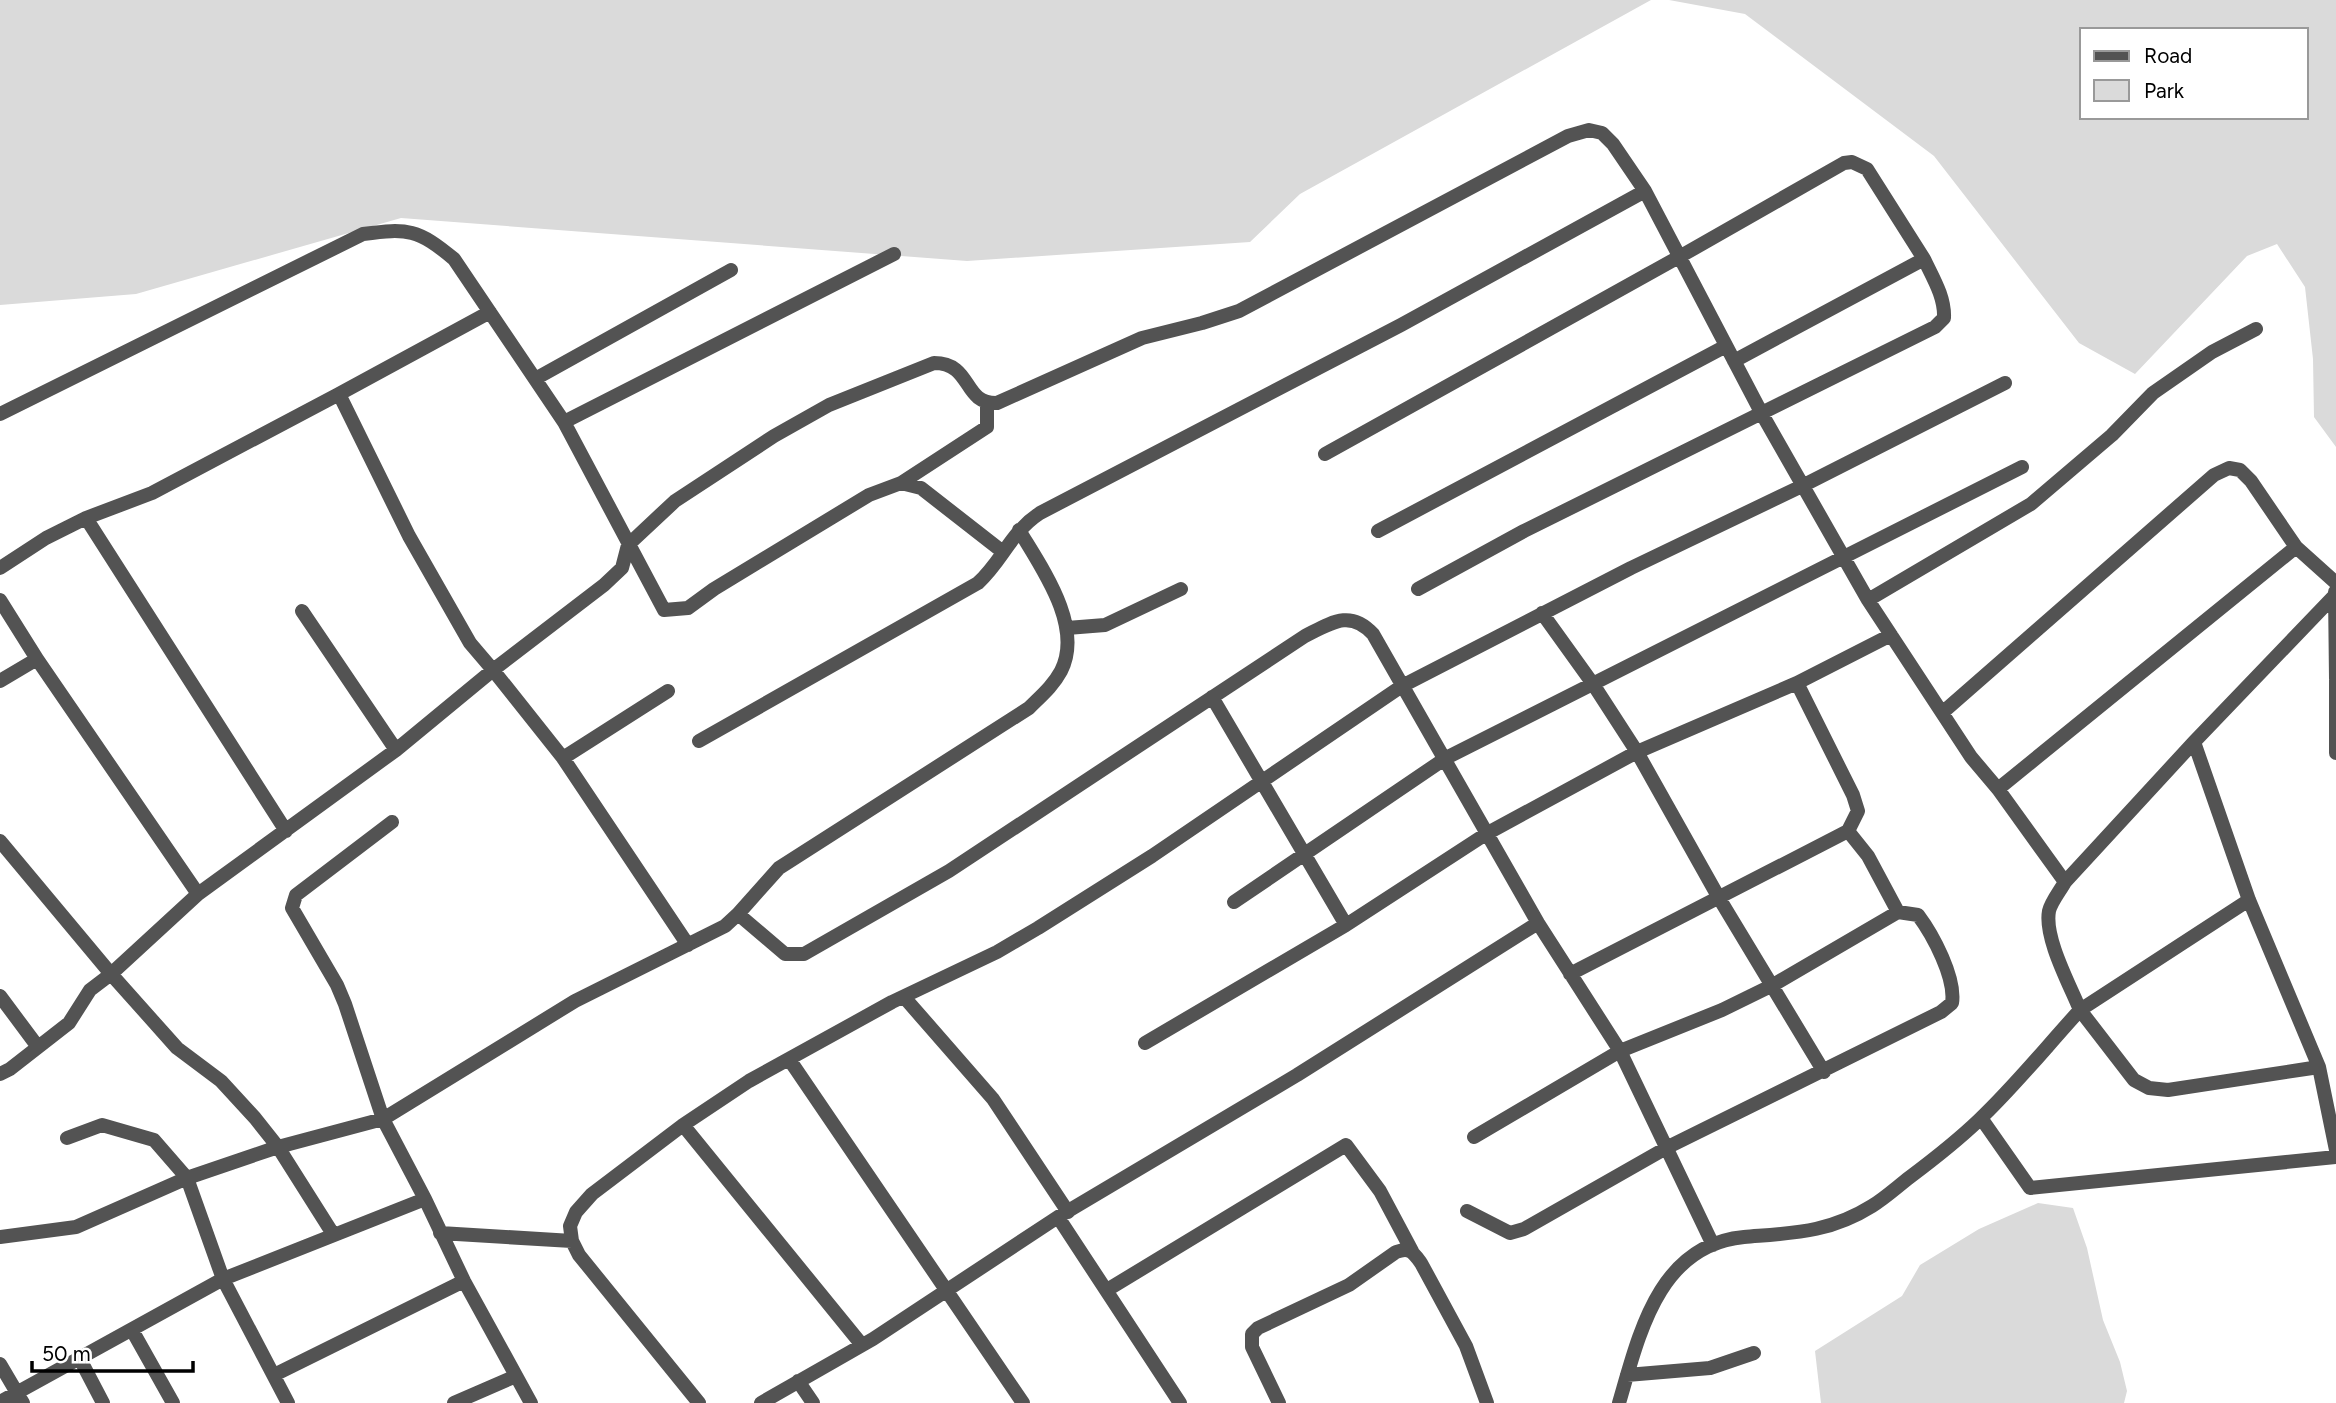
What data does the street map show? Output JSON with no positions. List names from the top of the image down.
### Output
{
  "legend": ["Road", "Park"],
  "scale_bar": "50 m"
}
